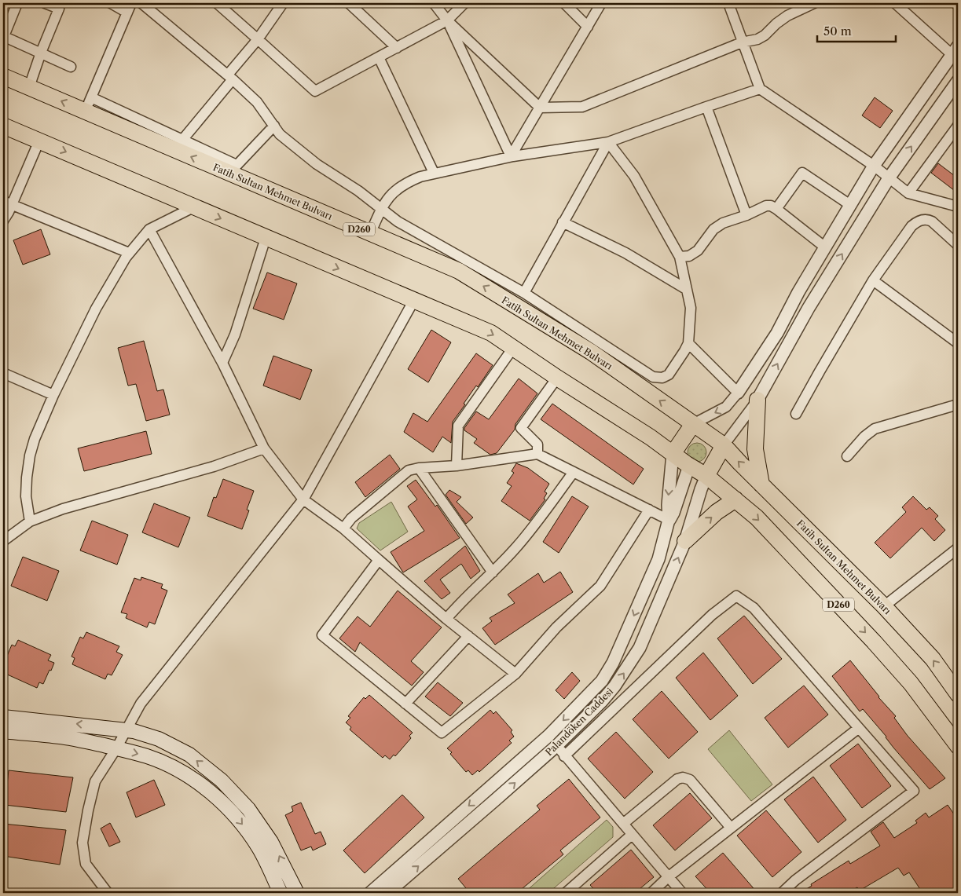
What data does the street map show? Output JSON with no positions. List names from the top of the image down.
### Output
{
  "streets": {
    "highway": ["Fatih Sultan Mehmet Bulvarı", "D260"],
    "street": ["Palandöken Caddesi"]
  },
  "crossings": [
    ["Fatih Sultan Mehmet Bulvarı", "D260"],
    ["D260", "Palandöken Caddesi"]
  ],
  "scale_bar": "50 m"
}
